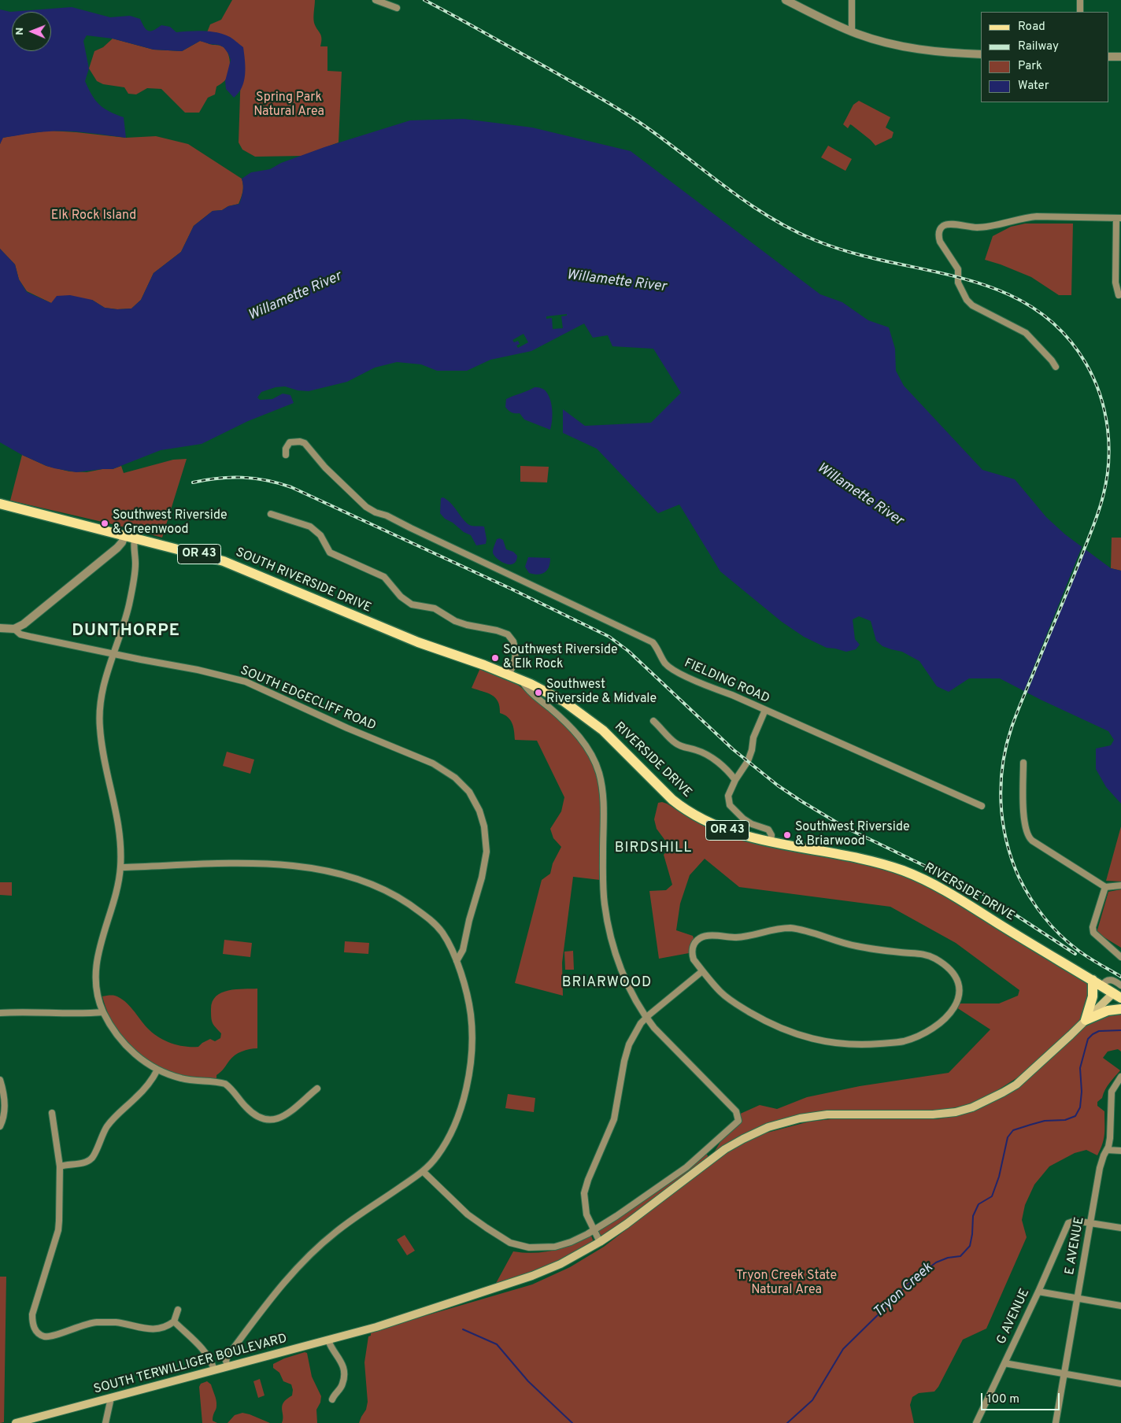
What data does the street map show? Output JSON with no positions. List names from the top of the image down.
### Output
{
  "streets": {
    "main road": [
      "OR 43",
      "SOUTH RIVERSIDE DRIVE",
      "RIVERSIDE DRIVE",
      "SOUTH TERWILLIGER BOULEVARD"
    ],
    "street": [
      "FIELDING ROAD",
      "SOUTH EDGECLIFF ROAD",
      "E AVENUE",
      "G AVENUE"
    ]
  },
  "crossings": [
    ["SOUTH RIVERSIDE DRIVE", "RIVERSIDE DRIVE"],
    ["RIVERSIDE DRIVE", "SOUTH TERWILLIGER BOULEVARD"],
    ["E AVENUE", "G AVENUE"]
  ],
  "districts": ["DUNTHORPE", "BIRDSHILL", "BRIARWOOD"],
  "water": ["Willamette River", "Tryon Creek"],
  "parks": ["Spring Park Natural Area", "Elk Rock Island", "Tryon Creek State Natural Area"],
  "places": [
    "Southwest Riverside & Greenwood",
    "Southwest Riverside & Elk Rock",
    "Southwest Riverside & Midvale",
    "Southwest Riverside & Briarwood"
  ],
  "legend": [
    "Road",
    "Railway",
    "Park",
    "Water"
  ],
  "scale_bar": "100 m",
  "north": "left"
}
